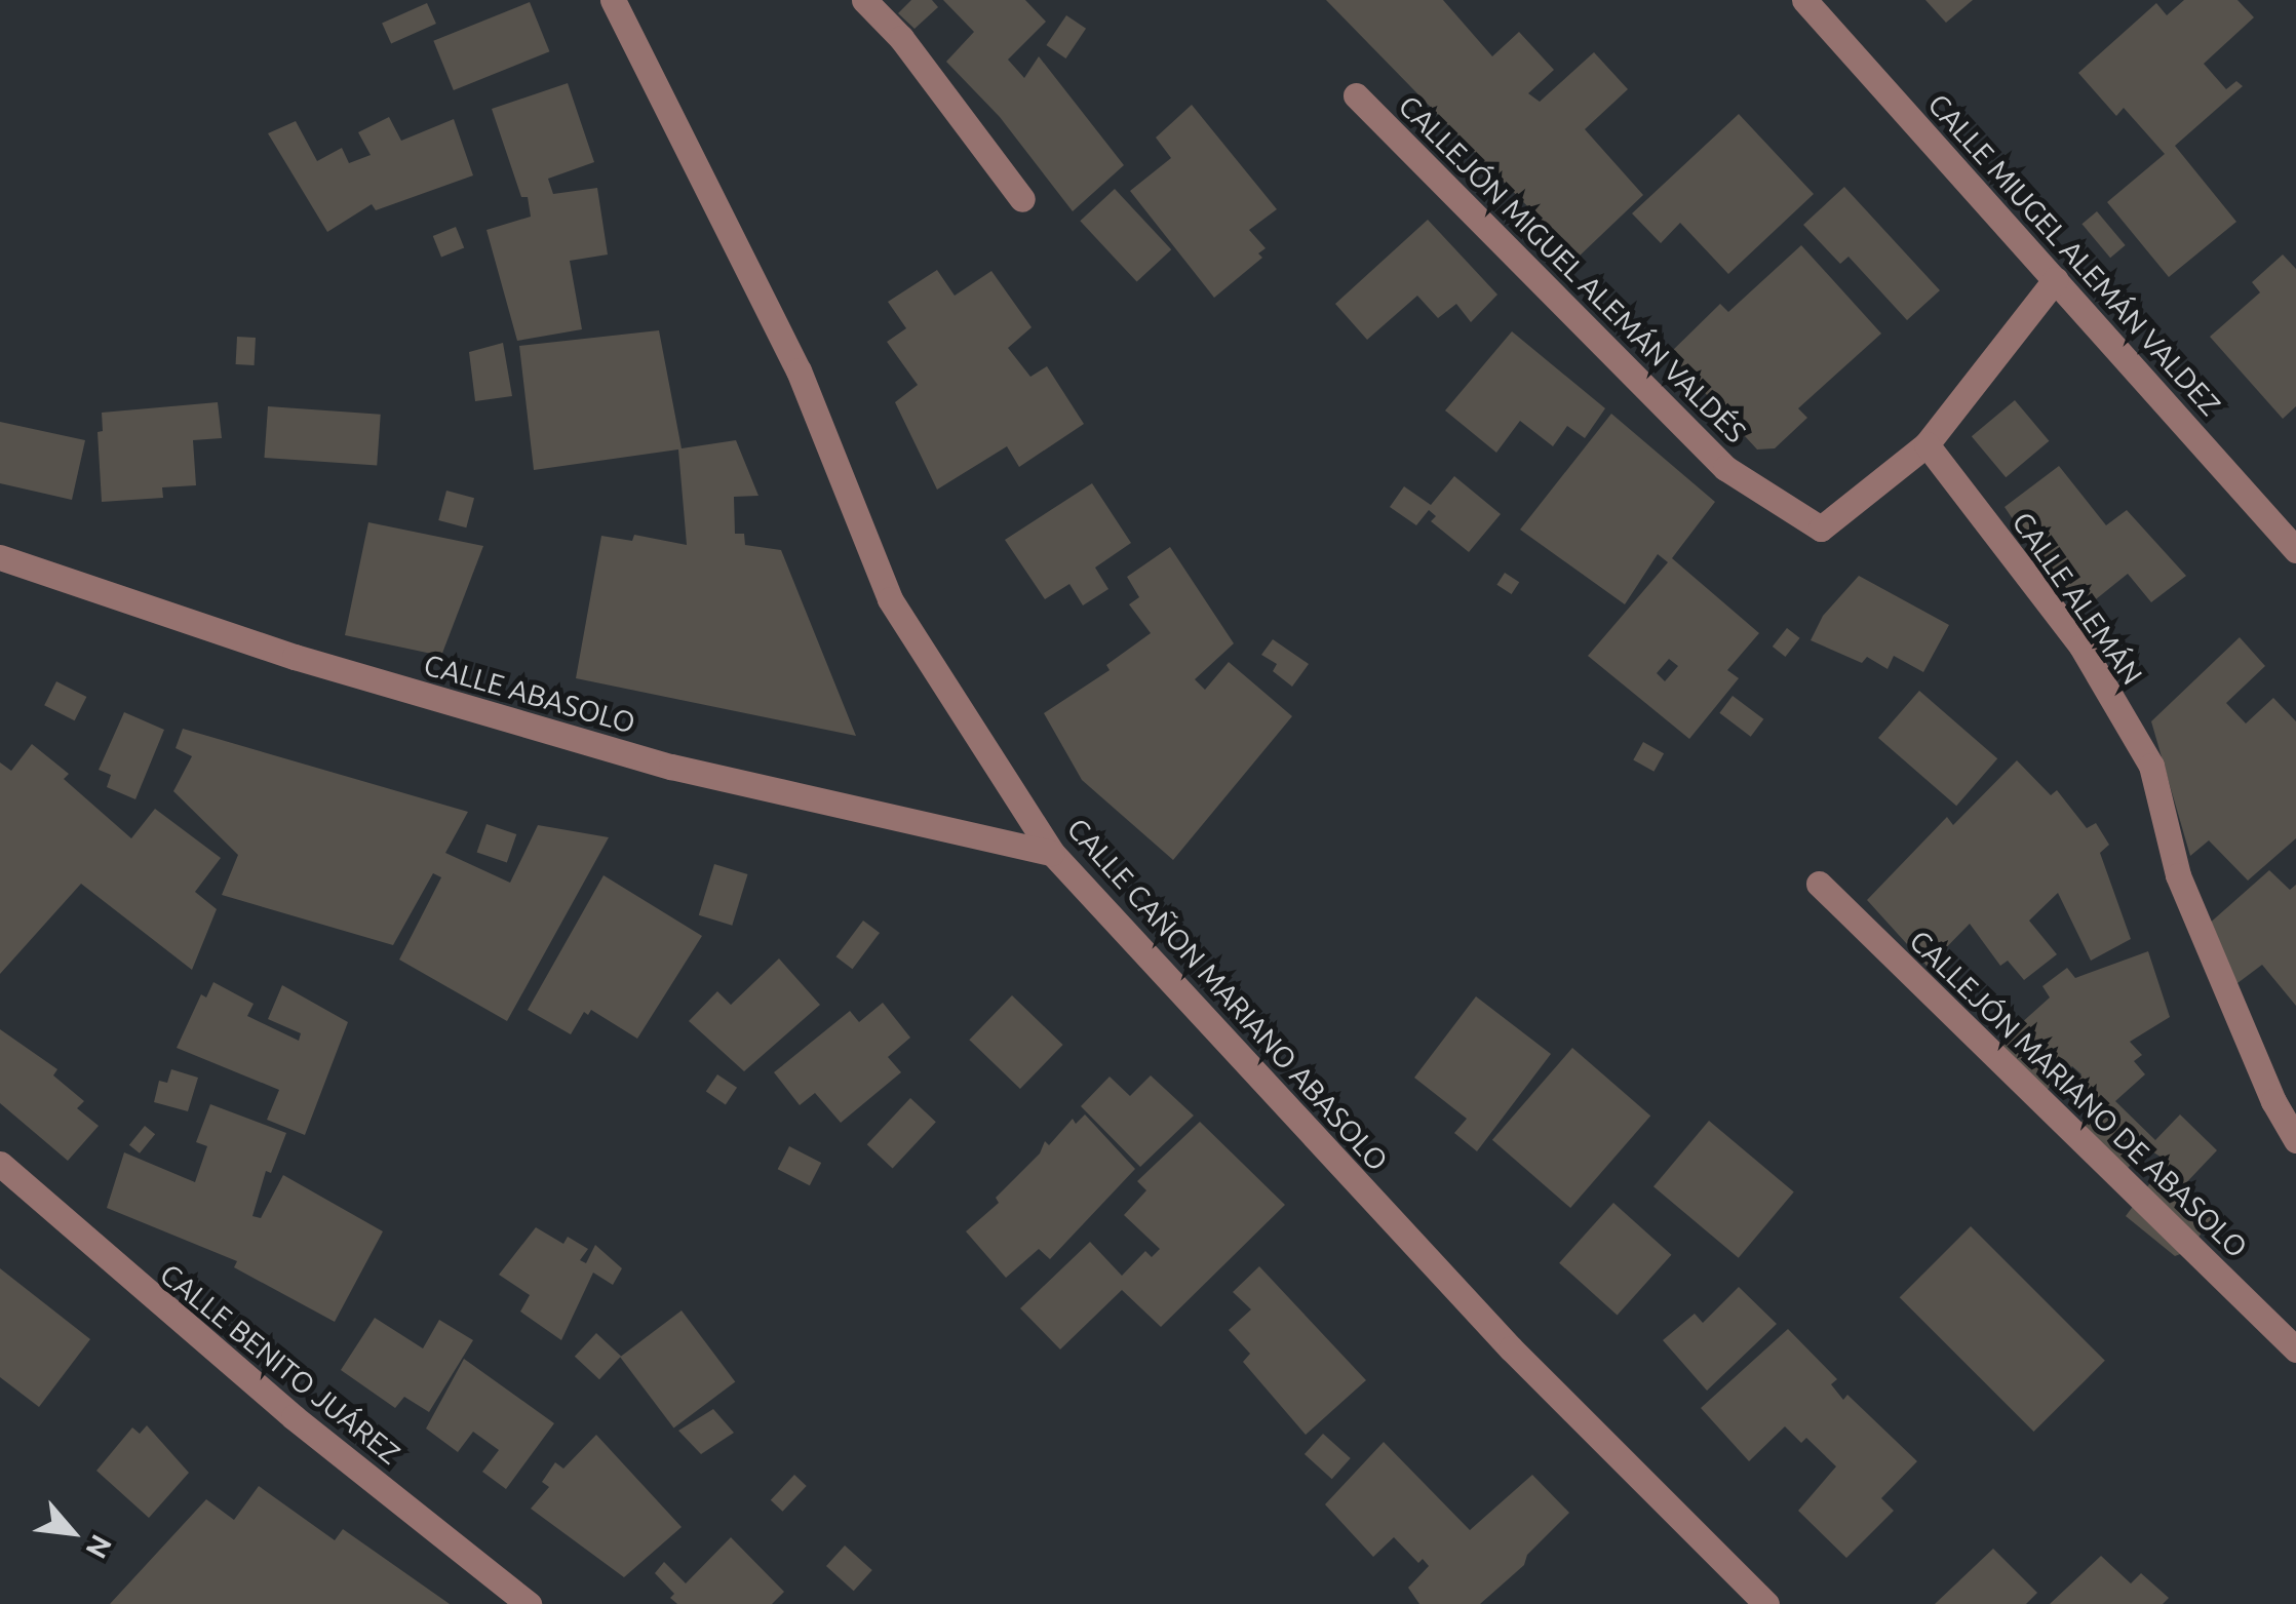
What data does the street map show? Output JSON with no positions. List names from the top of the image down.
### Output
{
  "streets": {
    "street": [
      "CALLE MIUGEL ALEMÁN VALDEZ",
      "CALLEJÓN MIGUEL ALEMÁN VALDÉS",
      "CALLE ALEMÁN",
      "CALLE ABASOLO",
      "CALLE CAÑON MARIANO ABASOLO",
      "CALLEJÓN MARIANO DE ABASOLO",
      "CALLE BENITO JUÁREZ"
    ]
  },
  "crossings": [
    ["CALLE MIUGEL ALEMÁN VALDEZ", "CALLEJÓN MIGUEL ALEMÁN VALDÉS"],
    ["CALLEJÓN MIGUEL ALEMÁN VALDÉS", "CALLE ALEMÁN"],
    ["CALLE ABASOLO", "CALLE CAÑON MARIANO ABASOLO"]
  ],
  "north": "bottom right"
}
